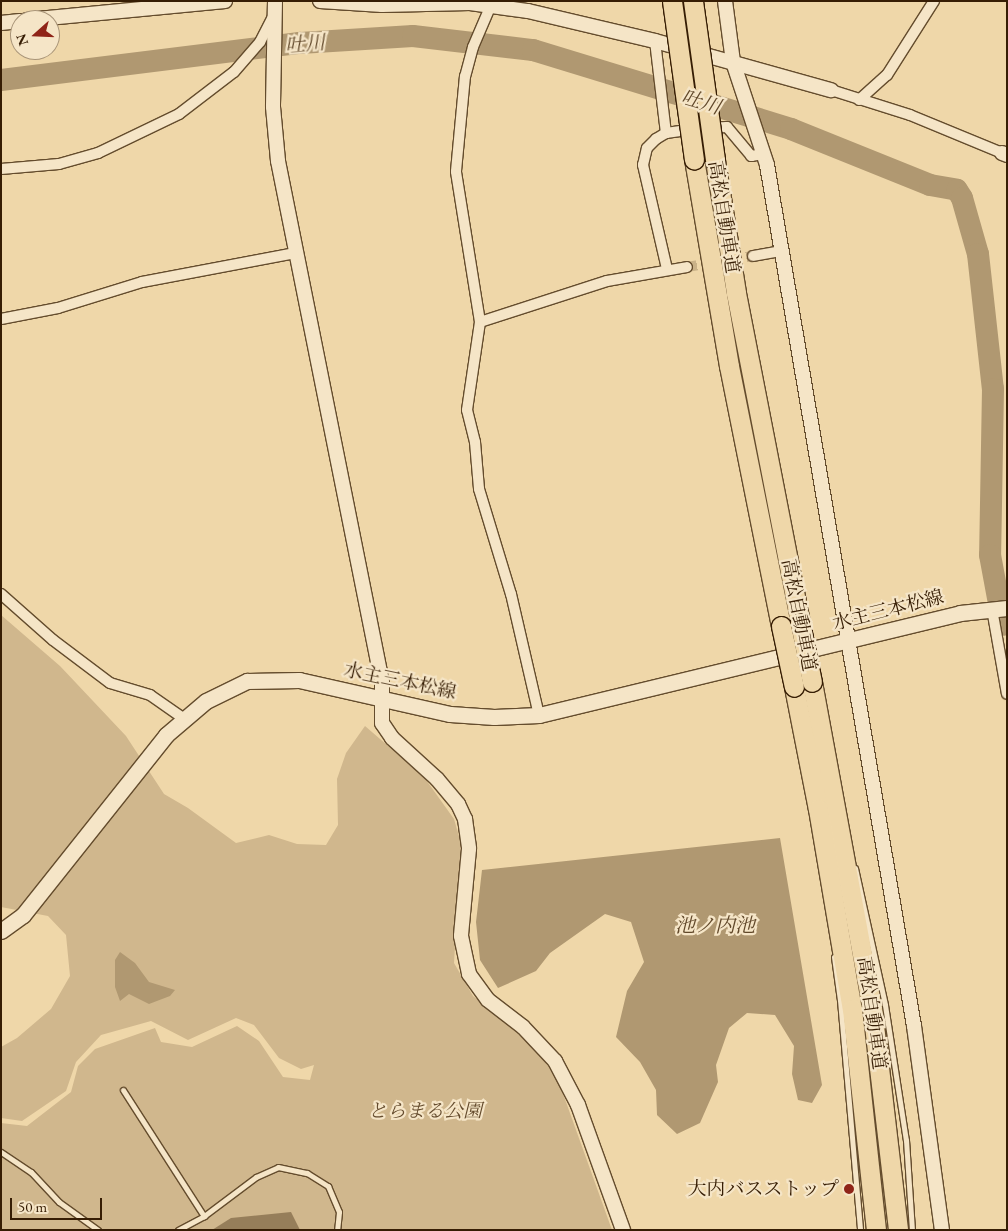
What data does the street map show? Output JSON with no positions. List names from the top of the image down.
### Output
{
  "streets": {
    "highway": ["高松自動車道"],
    "main road": ["水主三本松線"]
  },
  "water": ["吐川", "池ノ内池"],
  "parks": ["とらまる公園"],
  "places": ["大内バスストップ"],
  "scale_bar": "50 m",
  "north": "left"
}
